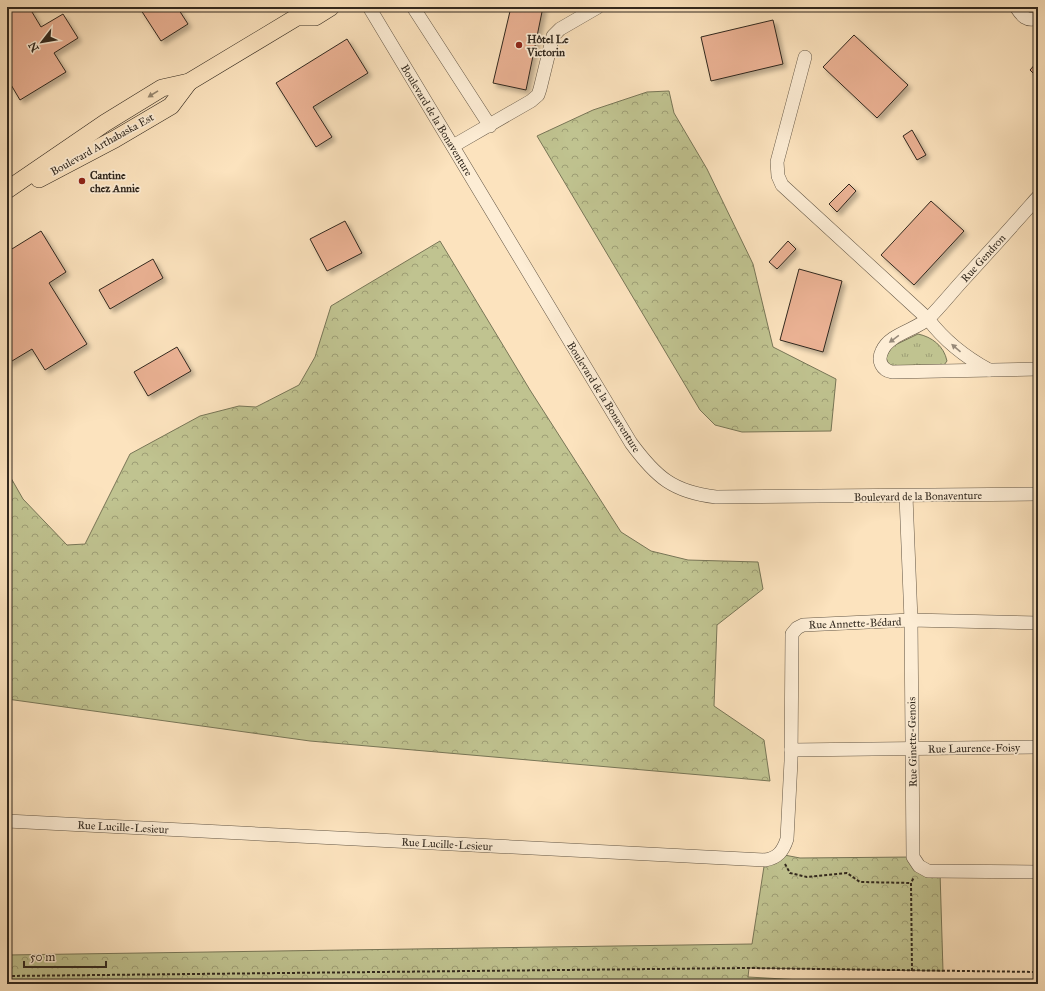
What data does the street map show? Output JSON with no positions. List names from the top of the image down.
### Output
{
  "streets": {
    "main road": ["Boulevard Arthabaska Est"],
    "street": [
      "Boulevard de la Bonaventure",
      "Rue Gendron",
      "Rue Annette-Bédard",
      "Rue Ginette-Genois",
      "Rue Laurence-Foisy",
      "Rue Lucille-Lesieur"
    ]
  },
  "crossings": [
    ["Boulevard de la Bonaventure", "Rue Ginette-Genois"],
    ["Rue Annette-Bédard", "Rue Ginette-Genois"],
    ["Rue Annette-Bédard", "Rue Laurence-Foisy"],
    ["Rue Ginette-Genois", "Rue Laurence-Foisy"]
  ],
  "places": ["Hôtel Le Victorin", "Cantine chez Annie"],
  "scale_bar": "50 m",
  "north": "bottom left"
}
